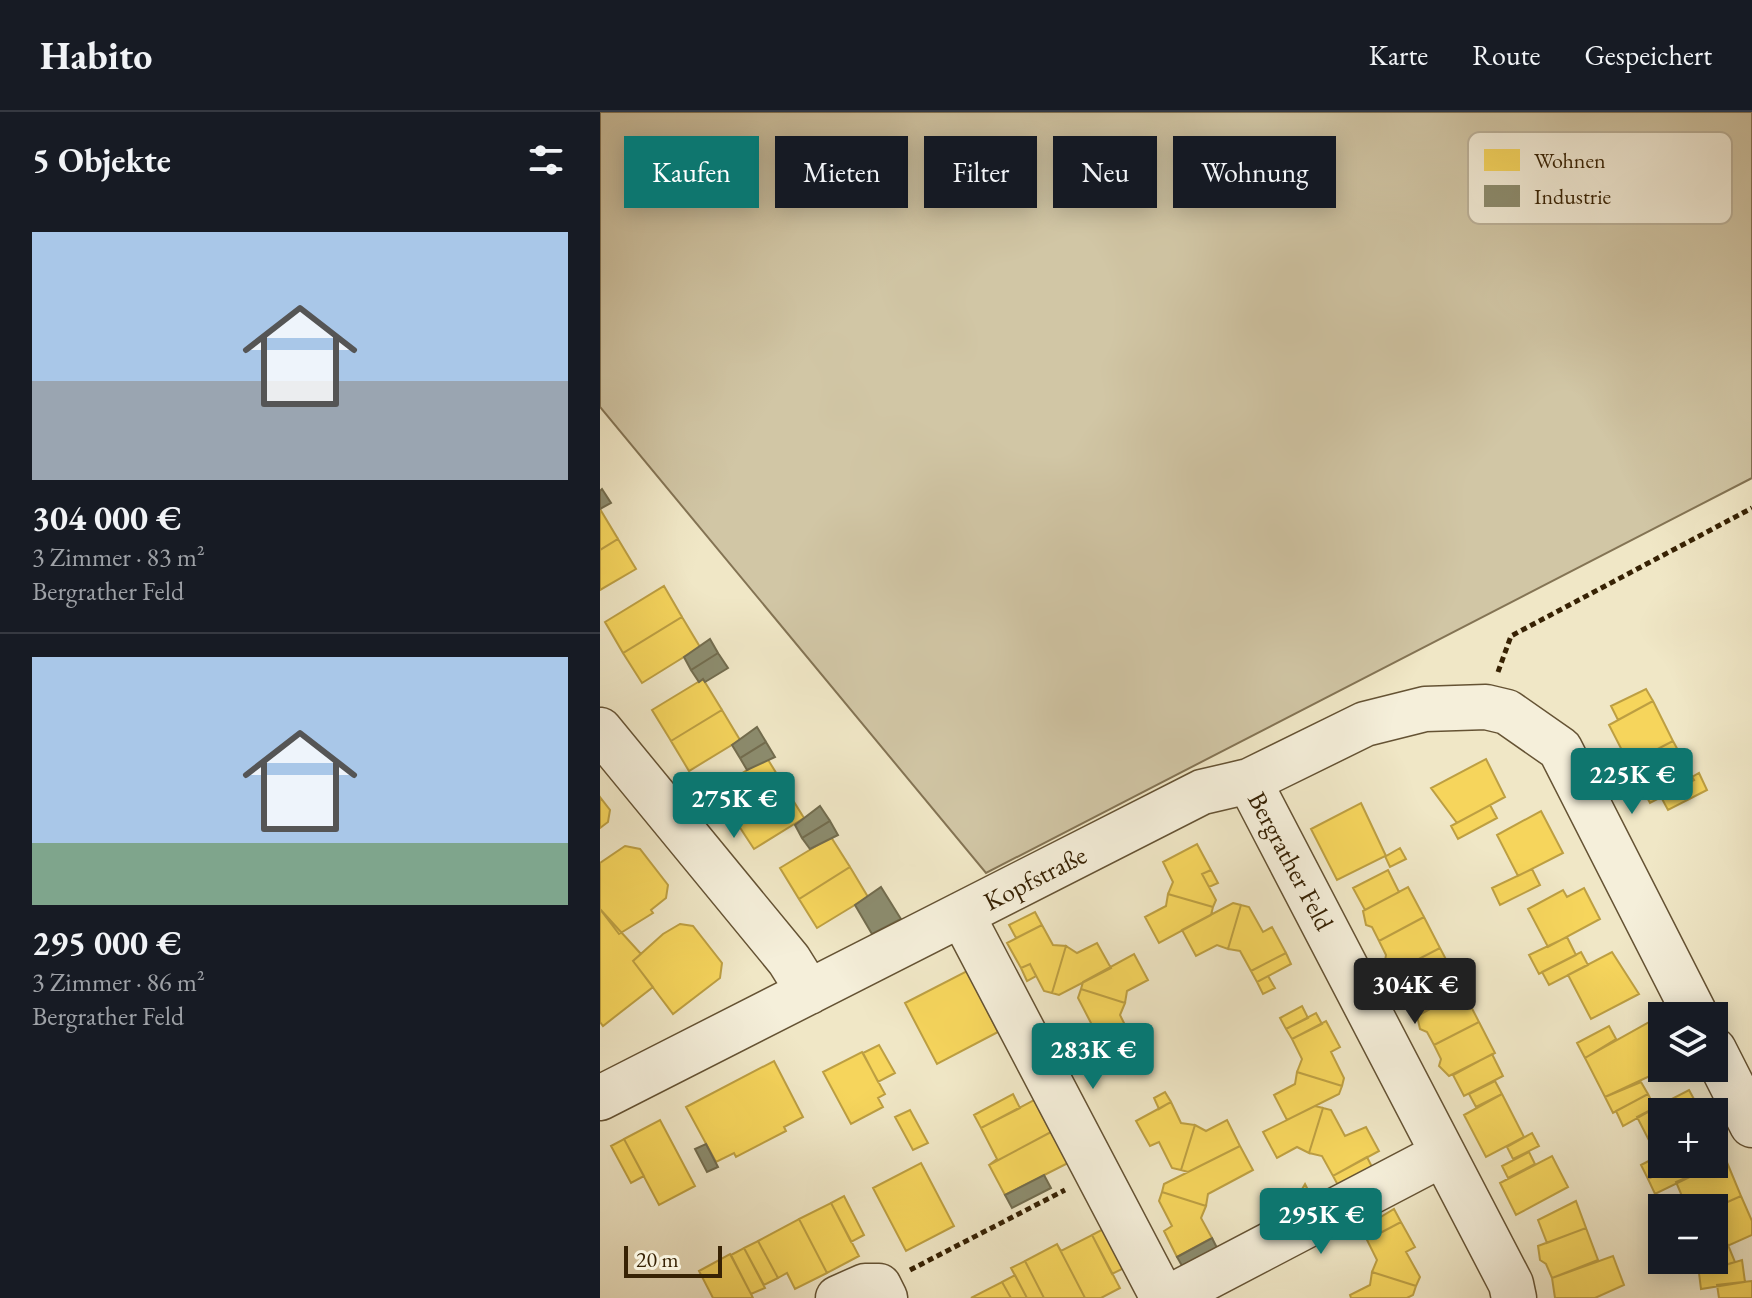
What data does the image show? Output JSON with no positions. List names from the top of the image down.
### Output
{
  "streets": {
    "street": ["Bergrather Feld", "Kopfstraße"]
  },
  "crossings": [
    ["Bergrather Feld", "Kopfstraße"]
  ],
  "legend": ["Wohnen", "Industrie"],
  "scale_bar": "20 m",
  "page": {
    "header": "Habito",
    "nav": ["Karte", "Route", "Gespeichert"],
    "heading": "5 Objekte",
    "chip": [
      "Kaufen",
      "Mieten",
      "Filter",
      "Neu",
      "Wohnung"
    ],
    "list": [
      {
        "name": "304 000 €",
        "note": "3 Zimmer · 83 m² · Bergrather Feld"
      },
      {
        "name": "295 000 €",
        "note": "3 Zimmer · 86 m² · Bergrather Feld"
      }
    ],
    "price": [
      "225K €",
      "275K €",
      "304K €",
      "283K €",
      "295K €"
    ],
    "map_buttons": ["+", "−"],
    "scale": "20 m"
  }
}
